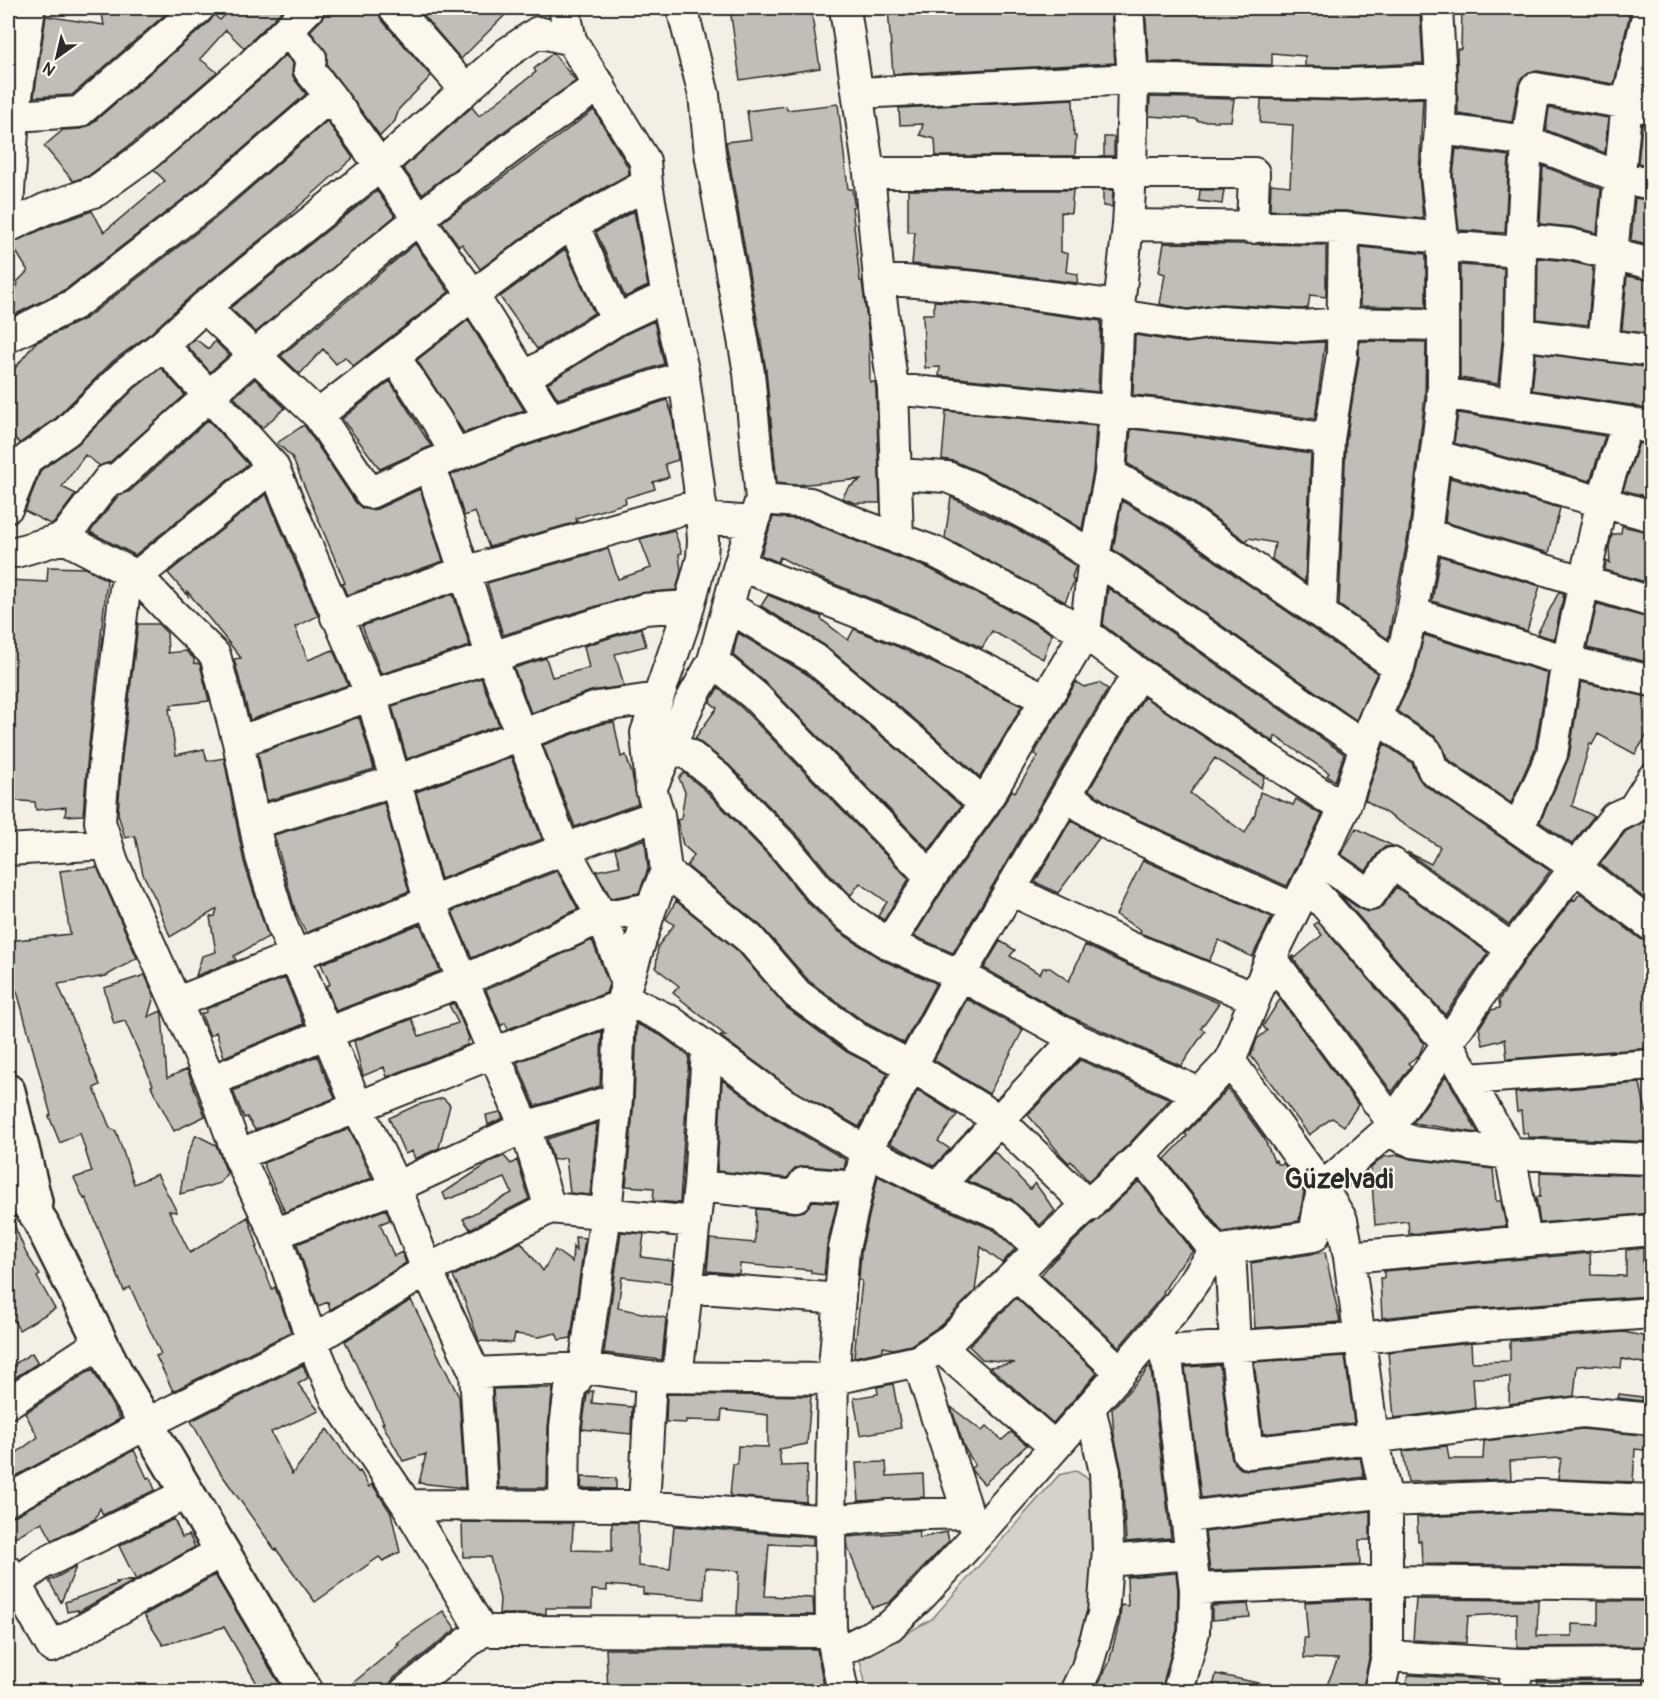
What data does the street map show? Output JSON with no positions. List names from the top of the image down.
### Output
{
  "districts": ["Güzelvadi"],
  "north": "bottom left"
}
